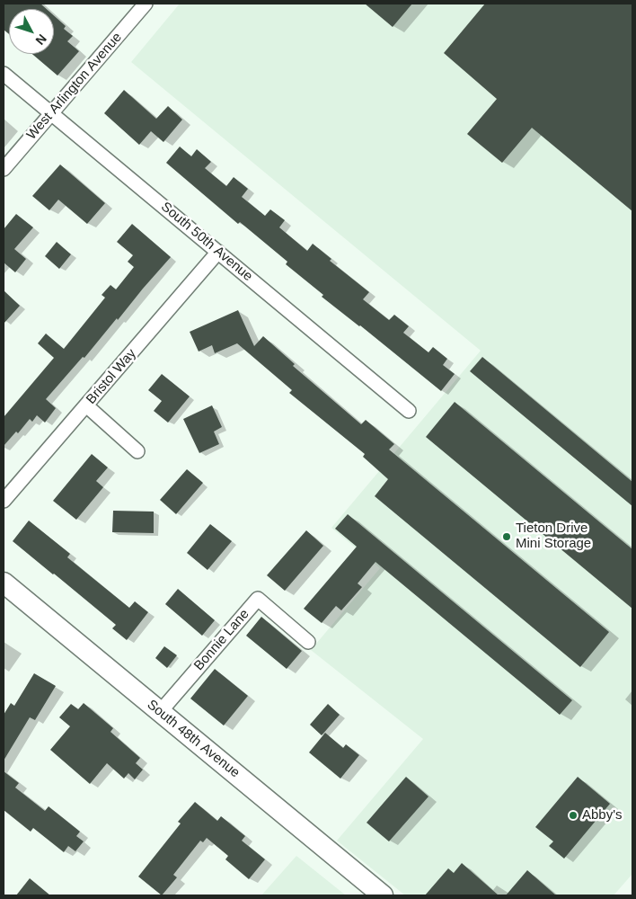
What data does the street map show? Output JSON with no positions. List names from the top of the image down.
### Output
{
  "streets": {
    "street": [
      "West Arlington Avenue",
      "South 50th Avenue",
      "Bristol Way",
      "Bonnie Lane",
      "South 48th Avenue"
    ]
  },
  "crossings": [
    ["West Arlington Avenue", "South 50th Avenue"],
    ["South 50th Avenue", "Bristol Way"],
    ["Bonnie Lane", "South 48th Avenue"]
  ],
  "places": ["Tieton Drive Mini Storage", "Abby's"],
  "north": "bottom right"
}
